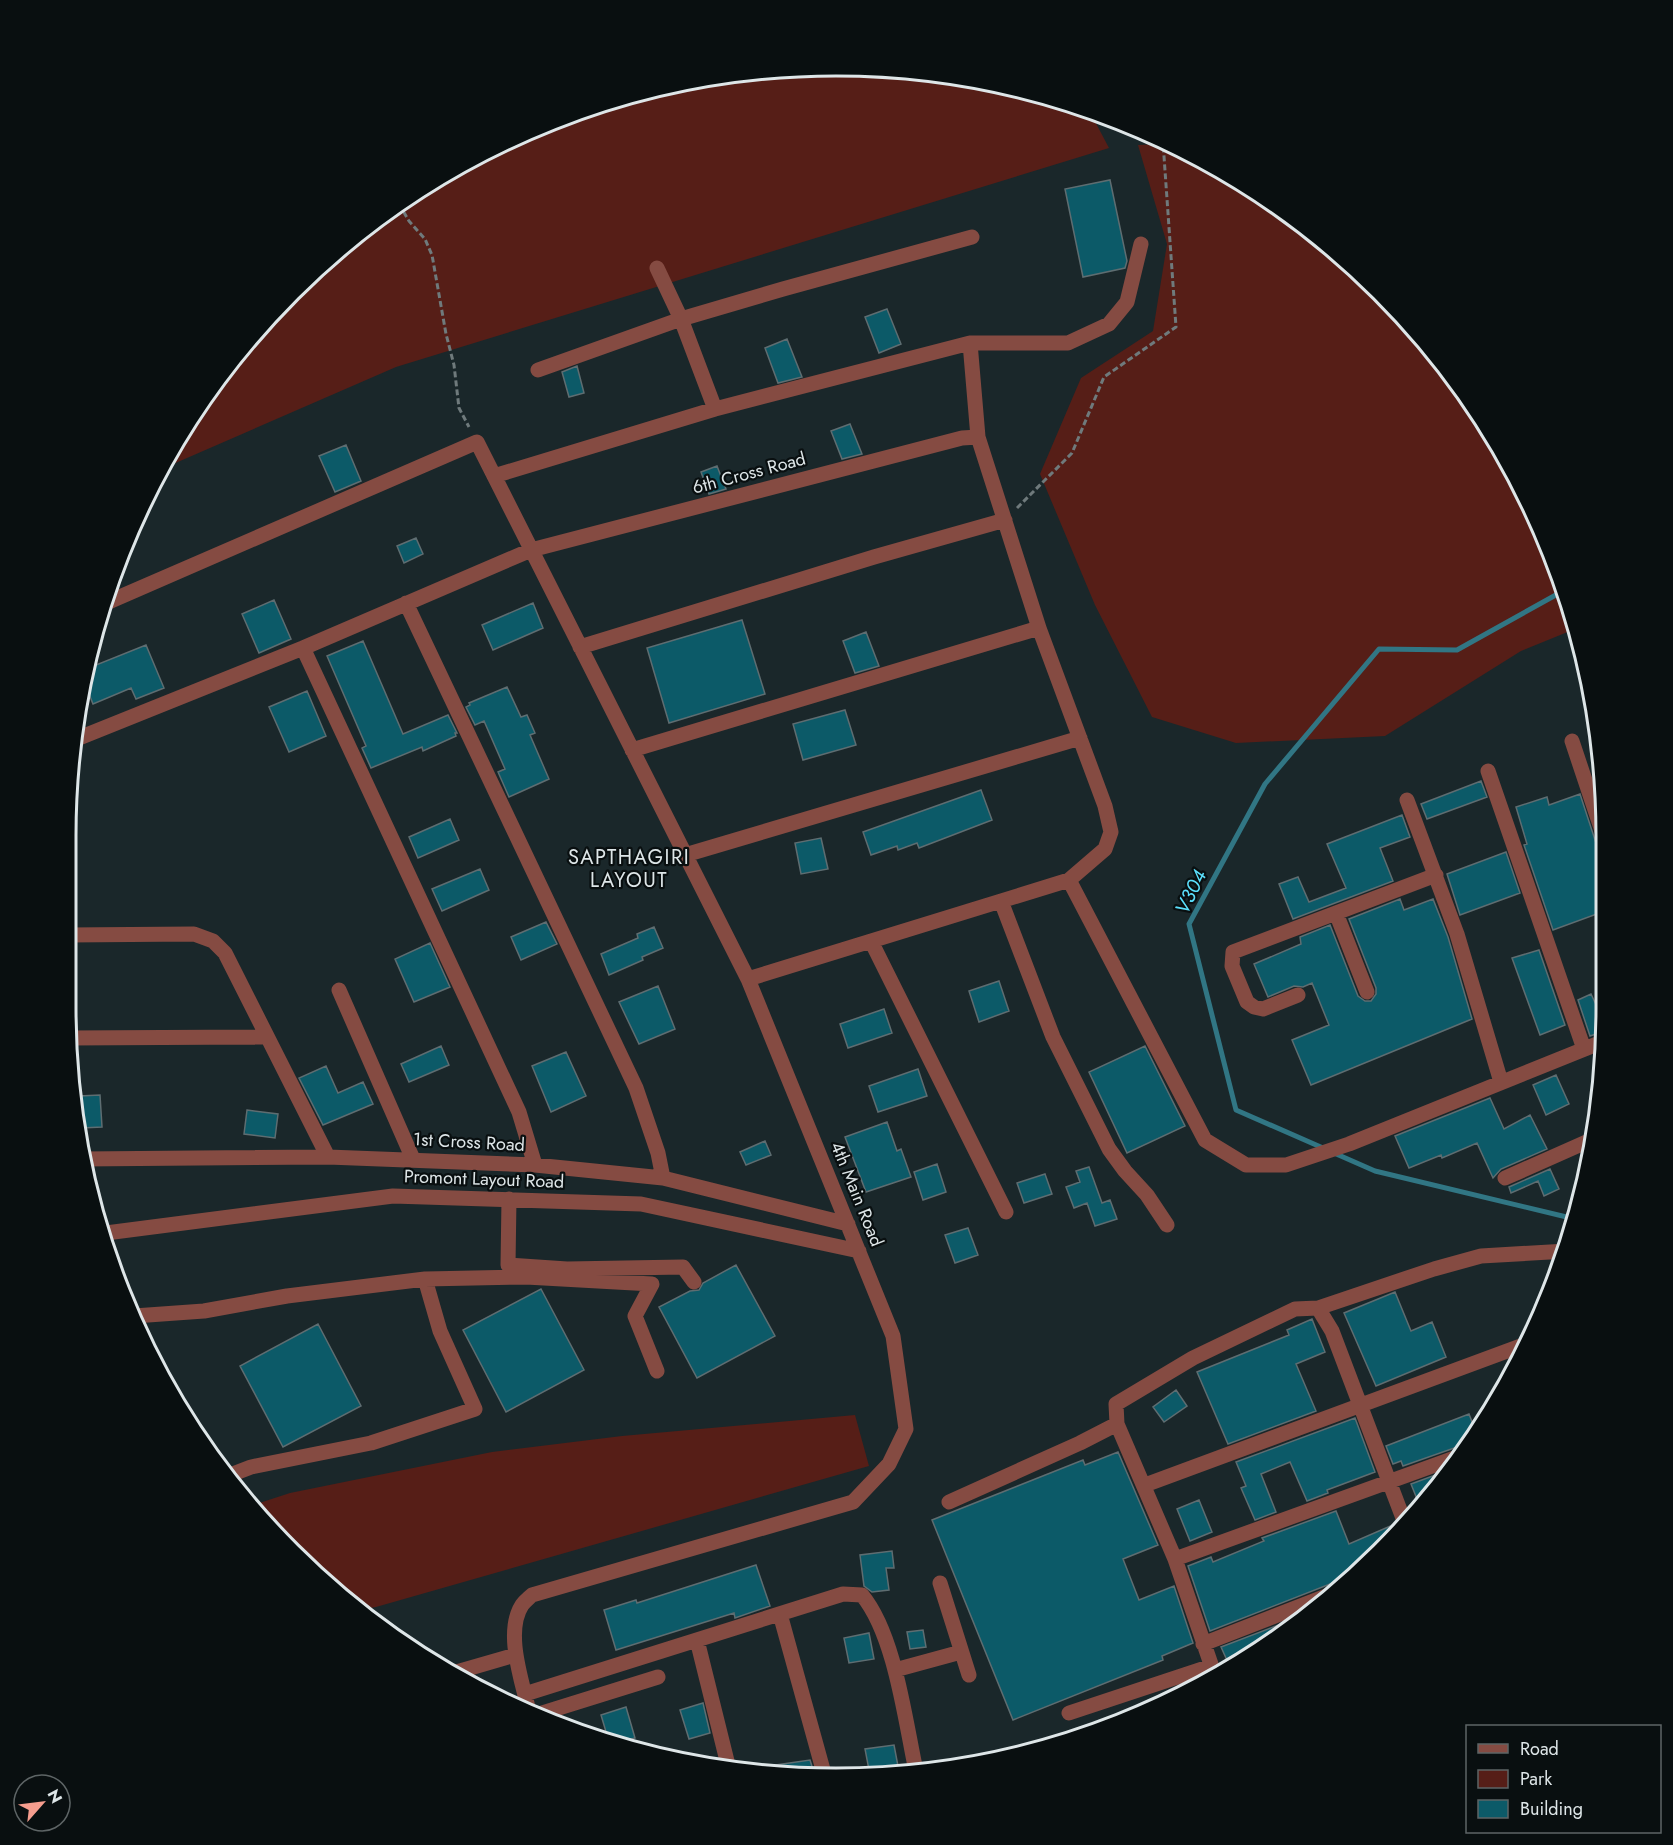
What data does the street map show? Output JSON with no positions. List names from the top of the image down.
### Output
{
  "streets": {
    "street": [
      "6th Cross Road",
      "1st Cross Road",
      "Promont Layout Road",
      "4th Main Road"
    ]
  },
  "crossings": [
    ["6th Cross Road", "4th Main Road"],
    ["1st Cross Road", "4th Main Road"],
    ["Promont Layout Road", "4th Main Road"]
  ],
  "districts": ["SAPTHAGIRI LAYOUT"],
  "water": ["V304"],
  "legend": ["Road", "Park", "Building"],
  "north": "top right"
}
